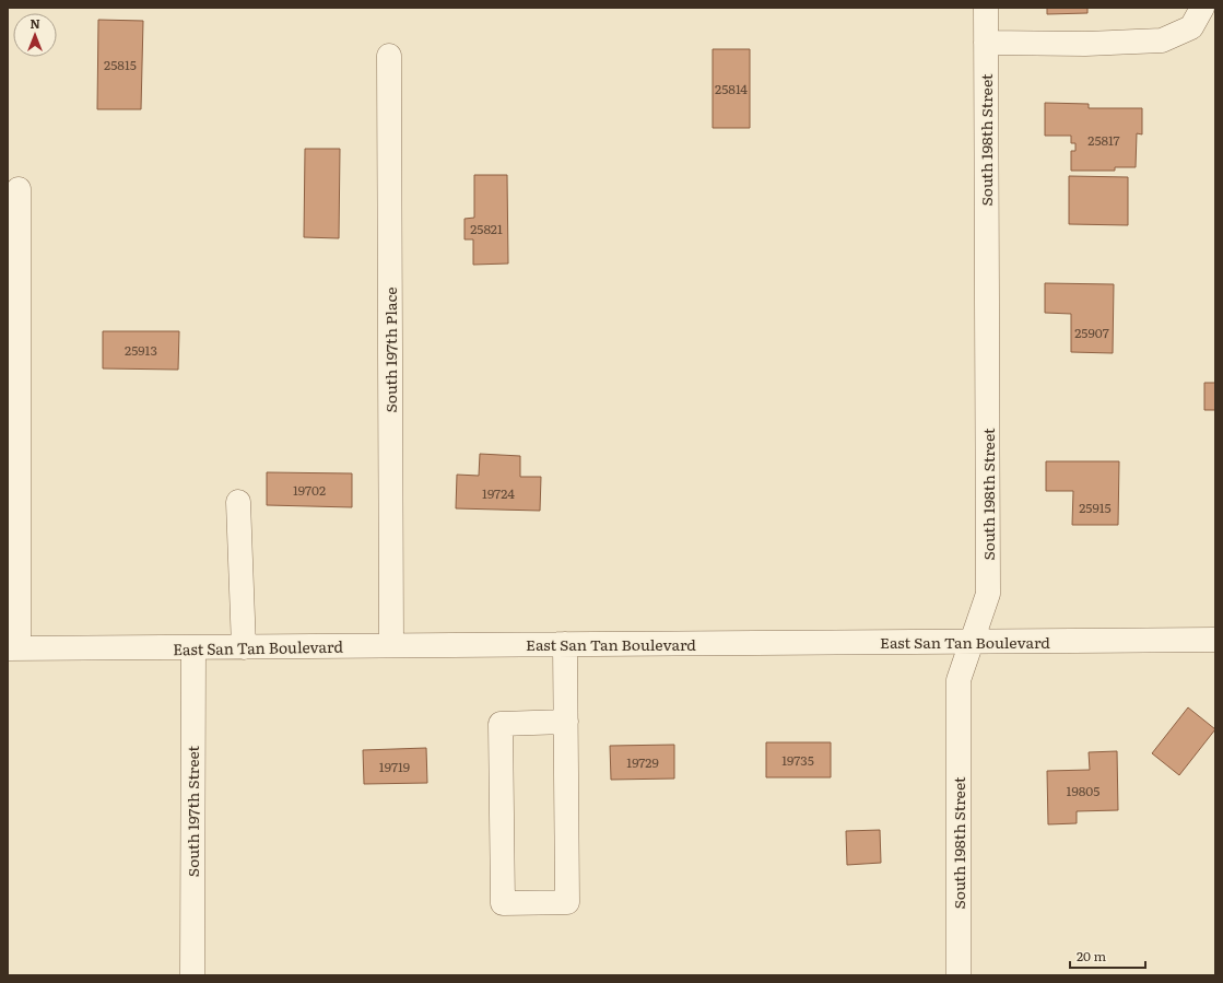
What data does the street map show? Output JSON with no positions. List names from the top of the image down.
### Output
{
  "streets": {
    "street": [
      "South 198th Street",
      "South 197th Place",
      "East San Tan Boulevard",
      "South 197th Street"
    ]
  },
  "crossings": [
    ["South 198th Street", "East San Tan Boulevard"],
    ["South 197th Place", "East San Tan Boulevard"],
    ["East San Tan Boulevard", "South 197th Street"]
  ],
  "house_numbers": [
    "25815",
    "25814",
    "25817",
    "25821",
    "25907",
    "25913",
    "19702",
    "19724",
    "25915",
    "19735",
    "19729",
    "19719",
    "19805"
  ],
  "scale_bar": "20 m",
  "north": "top"
}
